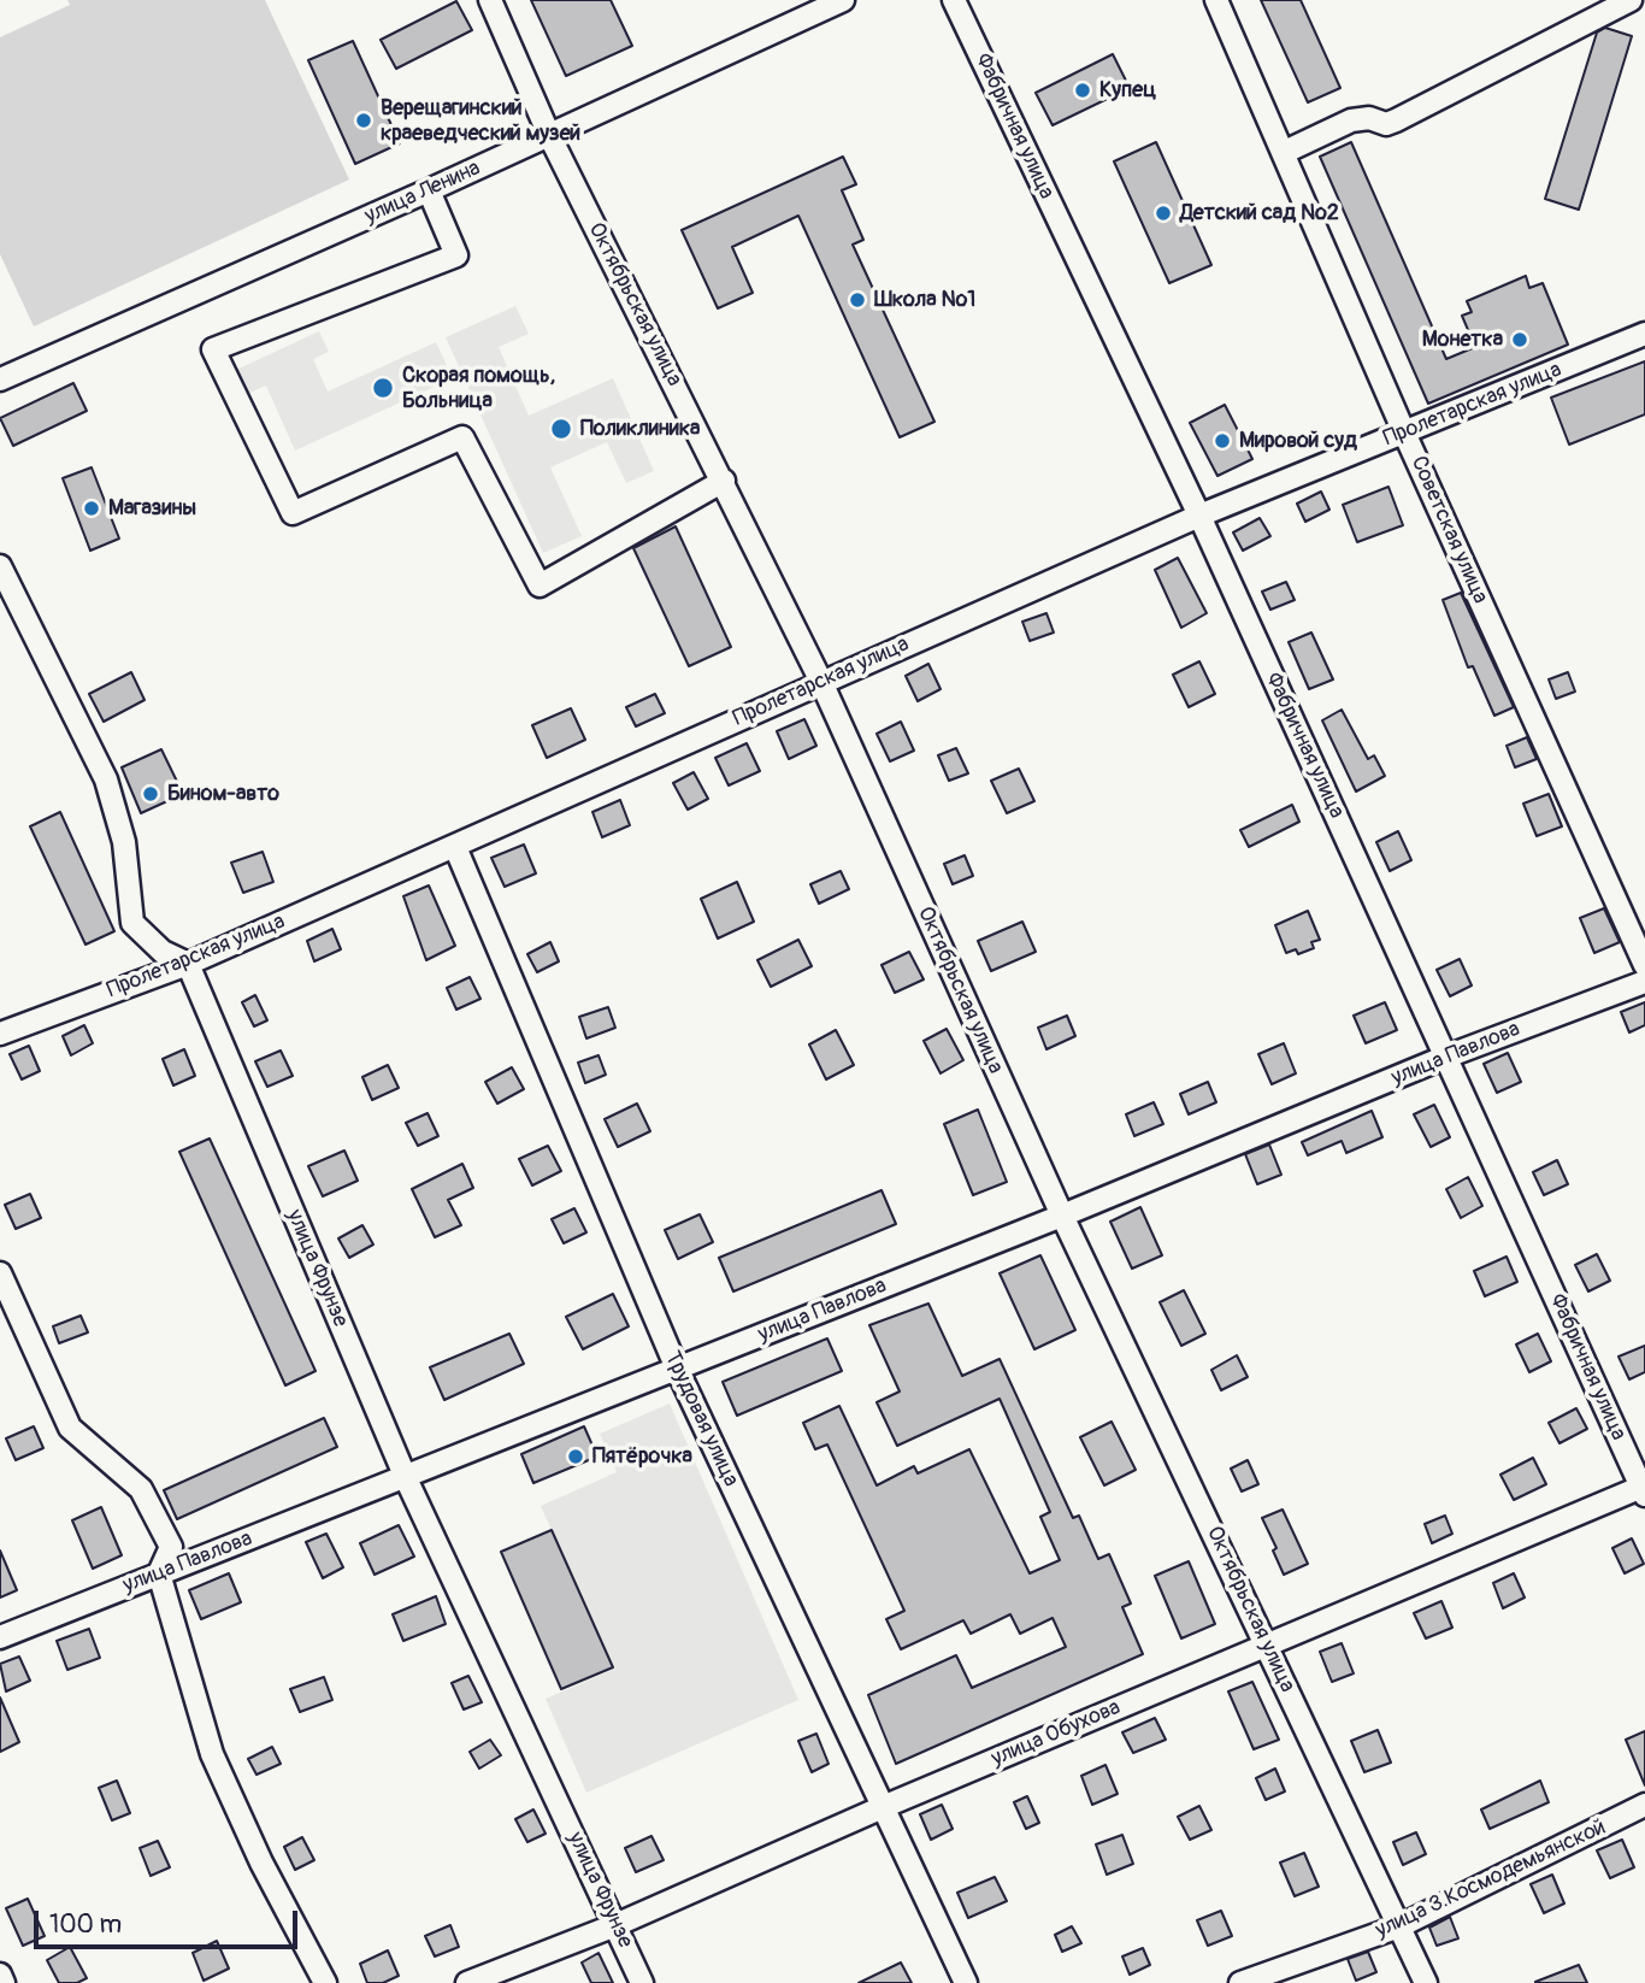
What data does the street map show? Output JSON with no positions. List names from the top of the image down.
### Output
{
  "streets": {
    "street": [
      "Фабричная улица",
      "улица Ленина",
      "Октябрьская улица",
      "Пролетарская улица",
      "Советская улица",
      "улица Павлова",
      "улица Фрунзе",
      "Трудовая улица",
      "улица Обухова",
      "улица З.Космодемьянской"
    ]
  },
  "crossings": [
    ["Фабричная улица", "Пролетарская улица"],
    ["Фабричная улица", "улица Павлова"],
    ["Фабричная улица", "улица Обухова"],
    ["улица Ленина", "Октябрьская улица"],
    ["Октябрьская улица", "Пролетарская улица"],
    ["Октябрьская улица", "улица Павлова"],
    ["Октябрьская улица", "улица Обухова"],
    ["Октябрьская улица", "улица З.Космодемьянской"],
    ["Пролетарская улица", "Советская улица"],
    ["Пролетарская улица", "улица Фрунзе"],
    ["Пролетарская улица", "Трудовая улица"],
    ["улица Павлова", "улица Фрунзе"],
    ["улица Павлова", "Трудовая улица"],
    ["улица Фрунзе", "улица Обухова"],
    ["Трудовая улица", "улица Обухова"]
  ],
  "places": [
    "Купец",
    "Верещагинский краеведческий музей",
    "Детский сад №2",
    "Школа №1",
    "Монетка",
    "Скорая помощь, Больница",
    "Поликлиника",
    "Мировой суд",
    "Магазины",
    "Бином-авто",
    "Пятёрочка"
  ],
  "scale_bar": "100 m"
}
